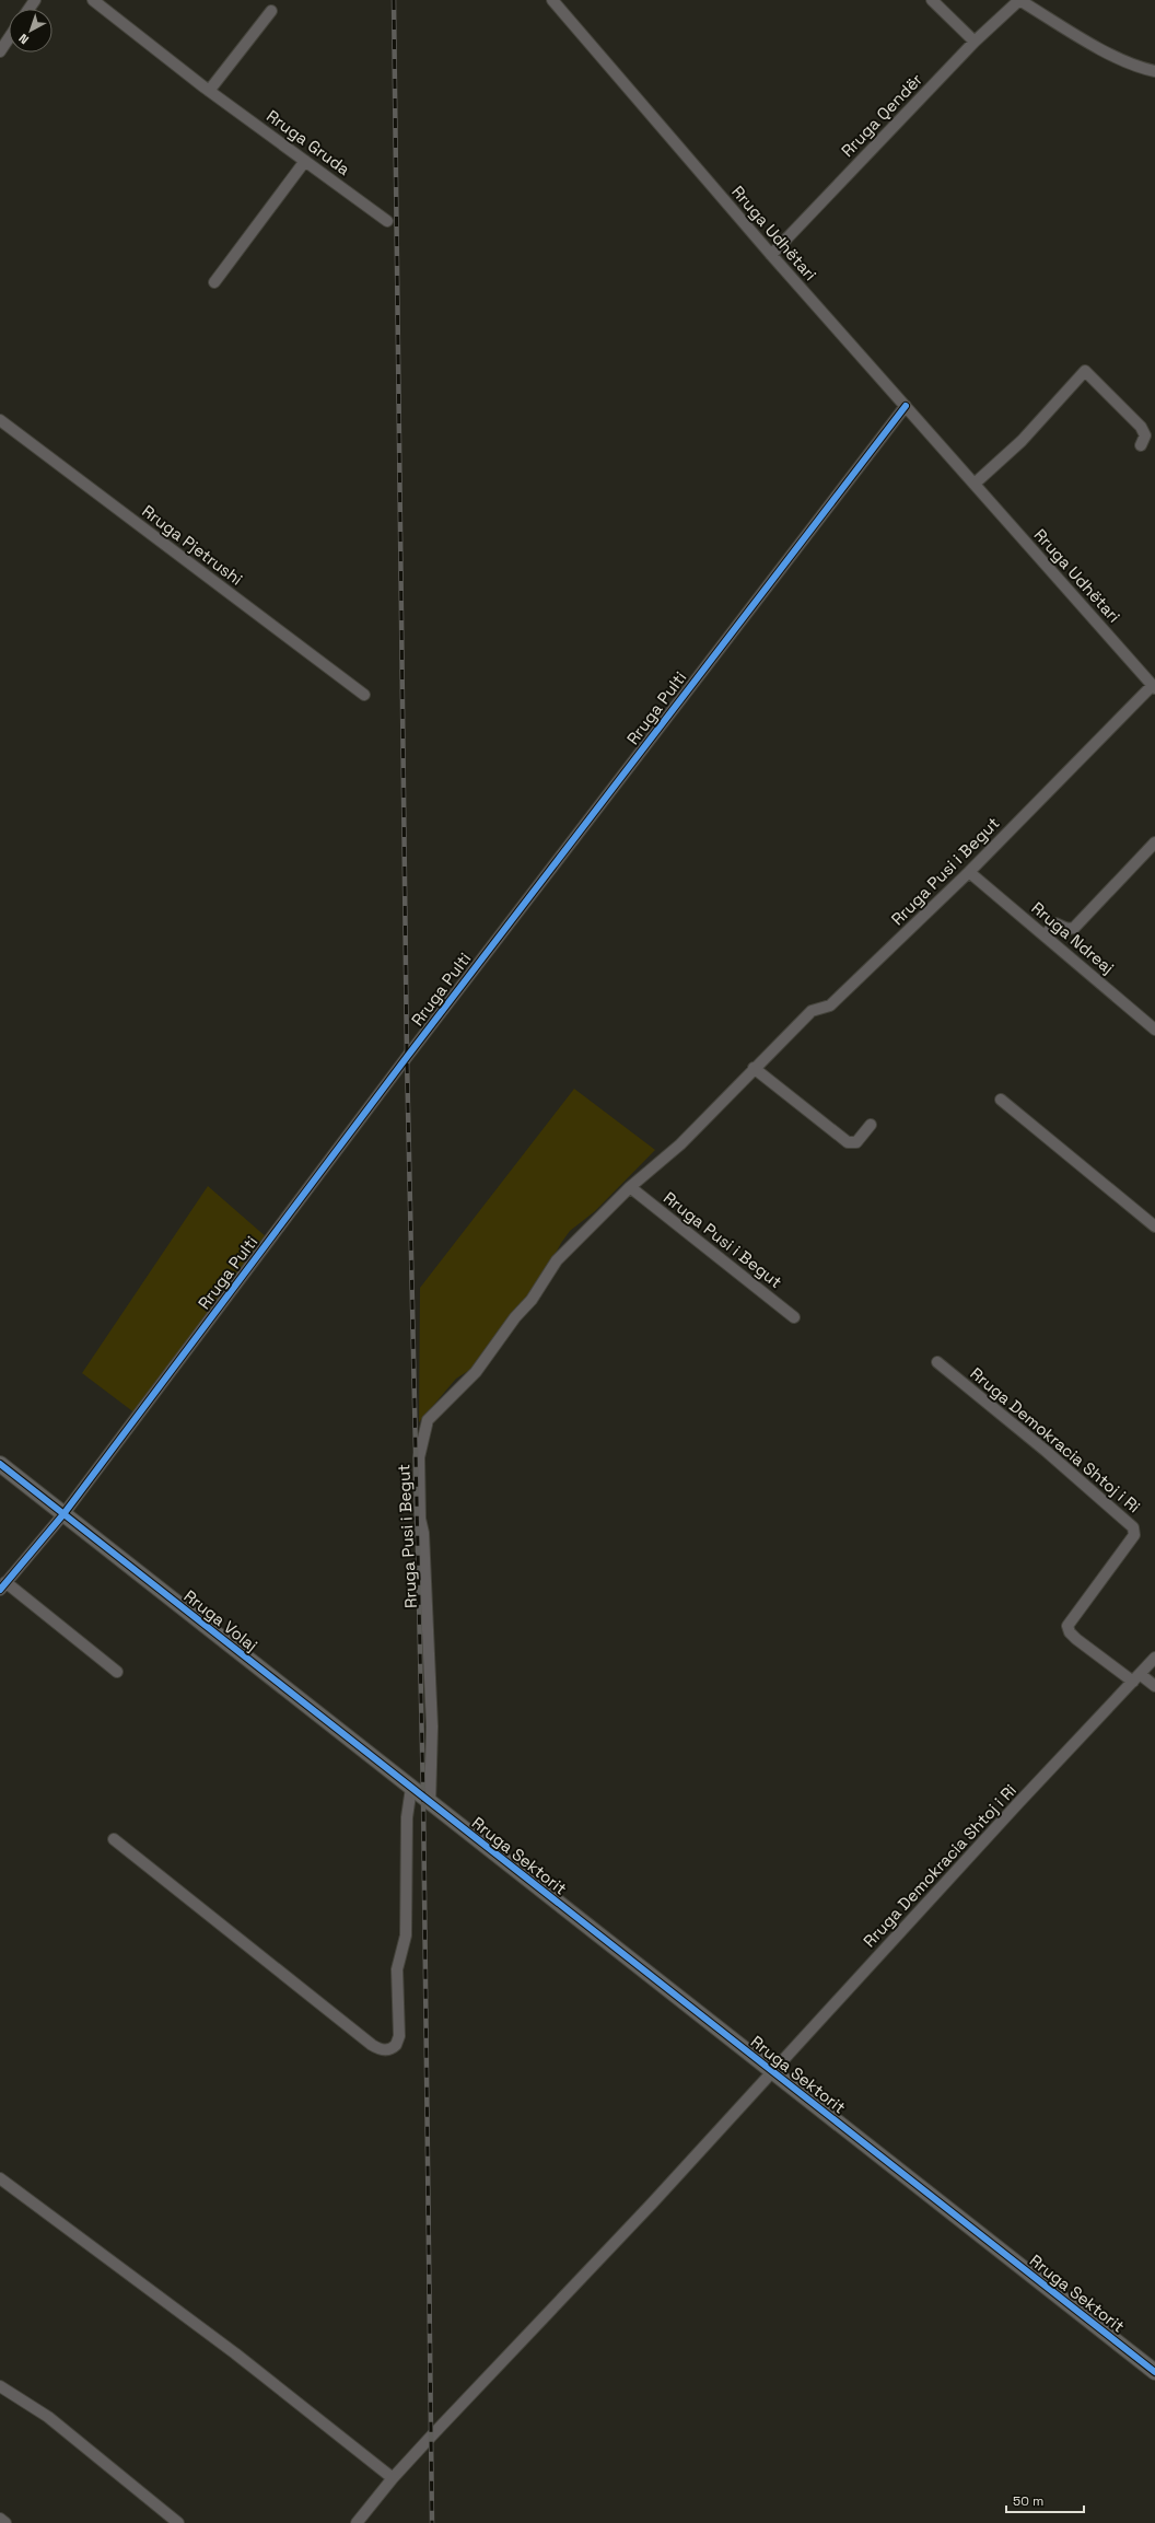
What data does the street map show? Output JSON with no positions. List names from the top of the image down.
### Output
{
  "streets": {
    "street": [
      "Rruga Qendër",
      "Rruga Gruda",
      "Rruga Udhëtari",
      "Rruga Pjetrushi",
      "Rruga Pulti",
      "Rruga Pusi i Begut",
      "Rruga Ndreaj",
      "Rruga Demokracia Shtoj i Ri",
      "Rruga Volaj",
      "Rruga Sektorit"
    ]
  },
  "crossings": [
    ["Rruga Qendër", "Rruga Udhëtari"],
    ["Rruga Udhëtari", "Rruga Pulti"],
    ["Rruga Udhëtari", "Rruga Pusi i Begut"],
    ["Rruga Pulti", "Rruga Volaj"],
    ["Rruga Pusi i Begut", "Rruga Ndreaj"],
    ["Rruga Pusi i Begut", "Rruga Volaj"],
    ["Rruga Pusi i Begut", "Rruga Sektorit"],
    ["Rruga Demokracia Shtoj i Ri", "Rruga Sektorit"],
    ["Rruga Volaj", "Rruga Sektorit"]
  ],
  "scale_bar": "50 m",
  "north": "bottom left"
}
